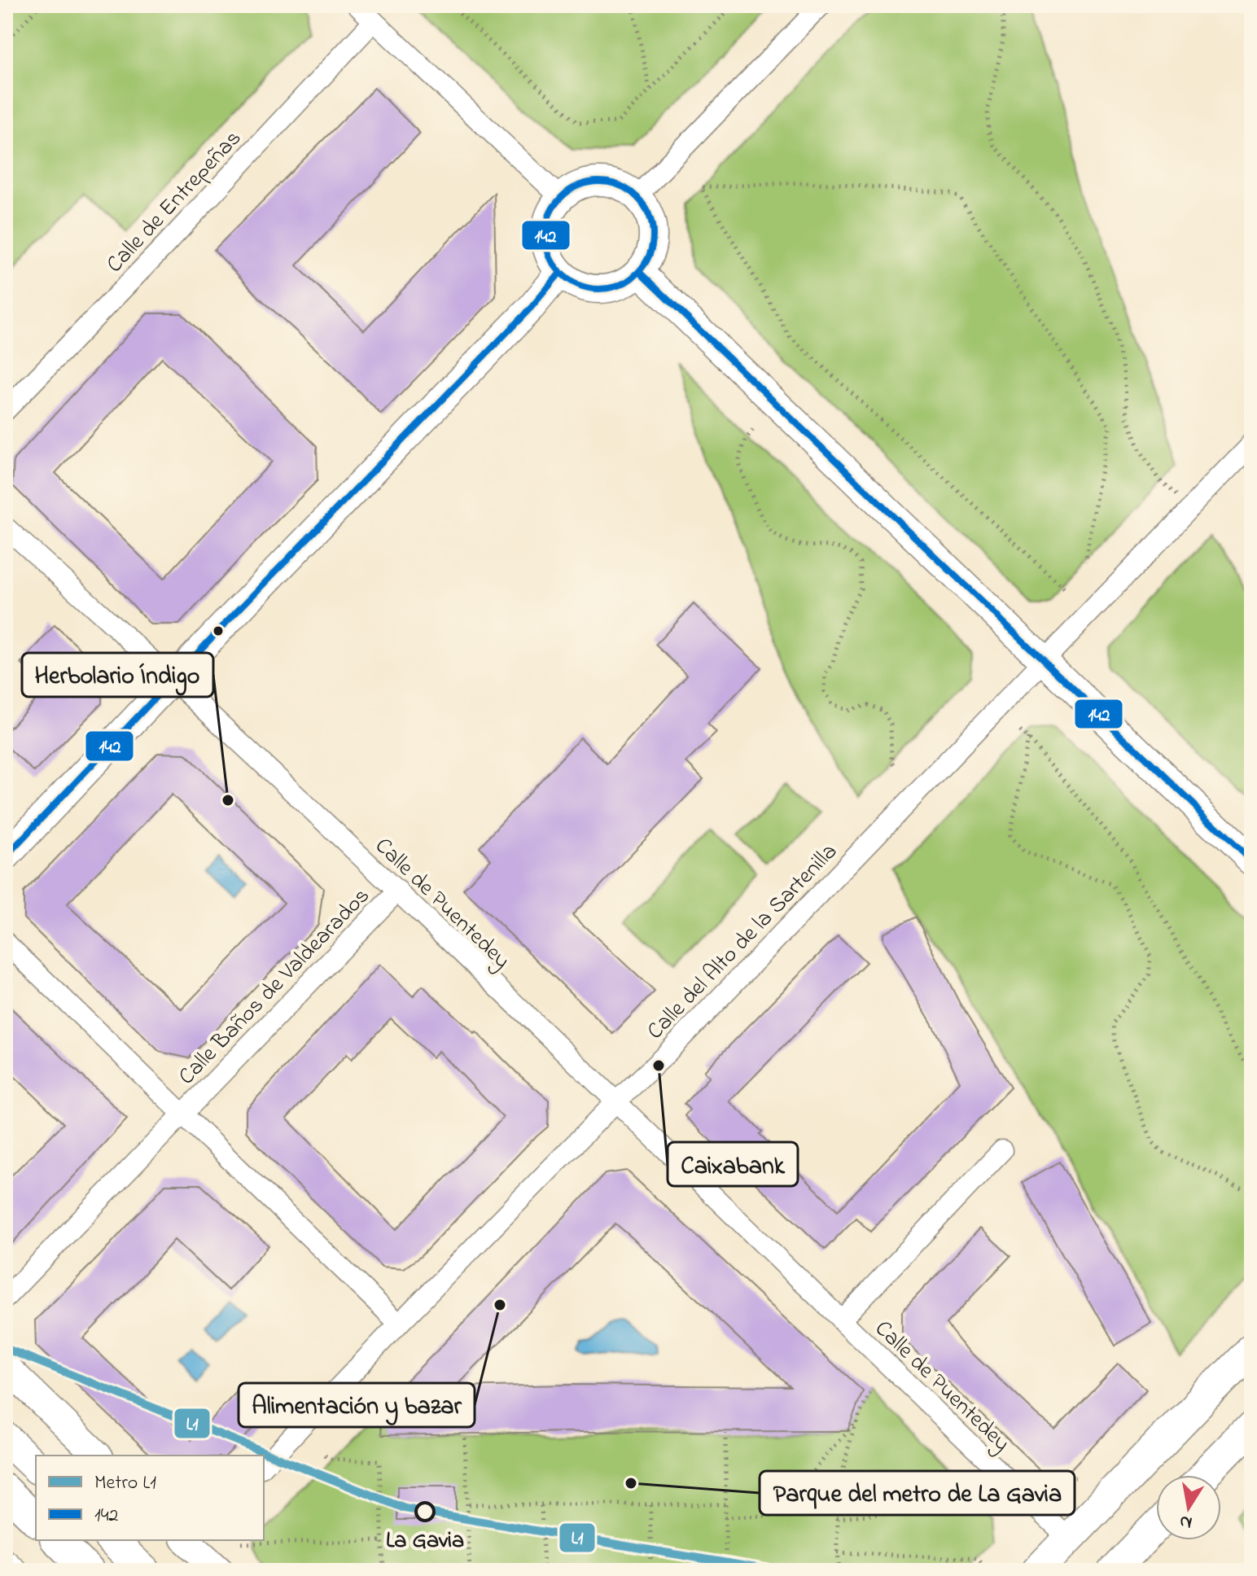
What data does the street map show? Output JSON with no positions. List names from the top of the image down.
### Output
{
  "streets": {
    "street": [
      "Calle de Entrepeñas",
      "Calle de Puentedey",
      "Calle del Alto de la Sartenilla",
      "Calle Baños de Valdearados"
    ]
  },
  "crossings": [
    ["Calle de Puentedey", "Calle del Alto de la Sartenilla"],
    ["Calle de Puentedey", "Calle Baños de Valdearados"],
    ["Calle del Alto de la Sartenilla", "Calle Baños de Valdearados"]
  ],
  "places": [
    "Herbolario Índigo",
    "Caixabank",
    "Alimentación y bazar",
    "Parque del metro de La Gavia",
    "La Gavia"
  ],
  "lines": ["transit line 142", "metro line L1"],
  "legend": ["Metro L1", "142"],
  "north": "bottom"
}
